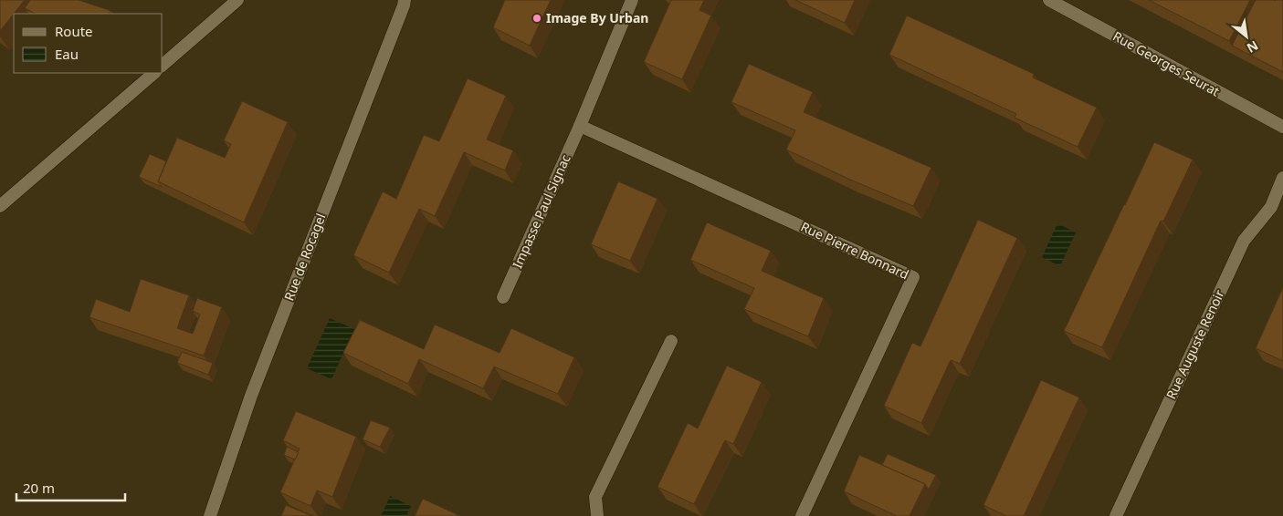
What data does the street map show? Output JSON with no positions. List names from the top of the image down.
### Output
{
  "streets": {
    "street": [
      "Rue Georges Seurat",
      "Impasse Paul Signac",
      "Rue Pierre Bonnard",
      "Rue de Rocagel",
      "Rue Auguste Renoir"
    ]
  },
  "crossings": [
    ["Impasse Paul Signac", "Rue Pierre Bonnard"]
  ],
  "places": ["Image By Urban"],
  "legend": ["Route", "Eau"],
  "scale_bar": "20 m",
  "north": "bottom right"
}
